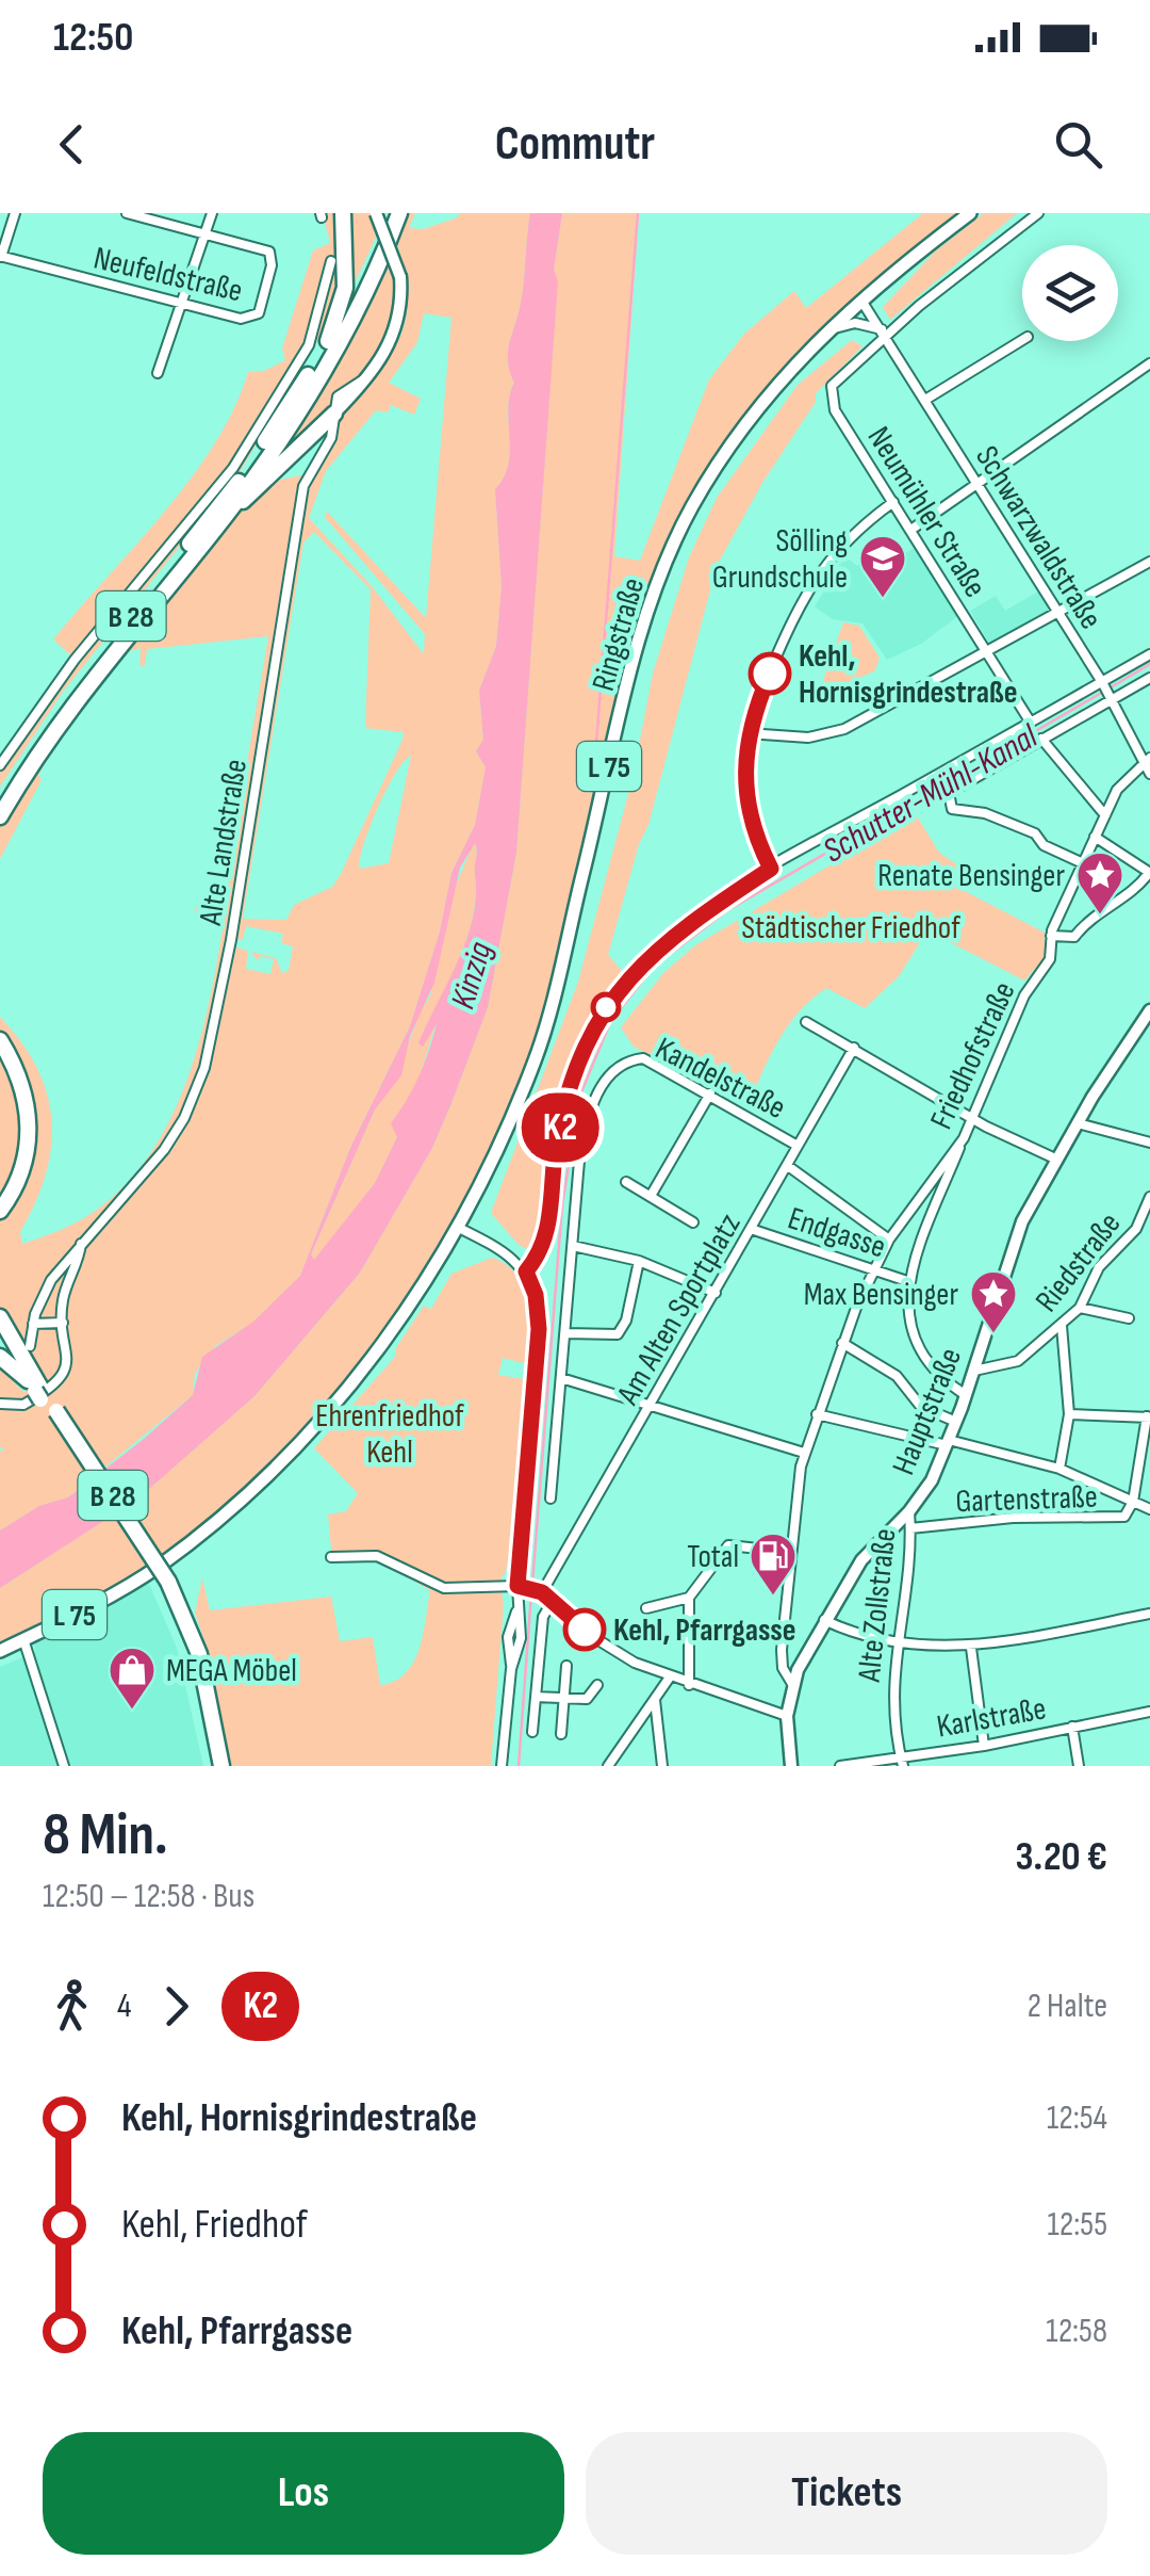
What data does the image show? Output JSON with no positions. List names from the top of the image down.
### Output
{
  "streets": {
    "highway": ["B 28"],
    "main road": ["Ringstraße", "L 75"],
    "street": [
      "Neufeldstraße",
      "Neumühler Straße",
      "Schwarzwaldstraße",
      "Alte Landstraße",
      "Friedhofstraße",
      "Kandelstraße",
      "Endgasse",
      "Riedstraße",
      "Am Alten Sportplatz",
      "Hauptstraße",
      "Gartenstraße",
      "Alte Zollstraße",
      "Karlstraße"
    ]
  },
  "crossings": [
    ["Neumühler Straße", "Schwarzwaldstraße"],
    ["Schwarzwaldstraße", "Ringstraße"],
    ["Schwarzwaldstraße", "Friedhofstraße"],
    ["Ringstraße", "L 75"],
    ["Friedhofstraße", "Endgasse"],
    ["Friedhofstraße", "Hauptstraße"],
    ["Kandelstraße", "Am Alten Sportplatz"],
    ["Endgasse", "Am Alten Sportplatz"],
    ["Riedstraße", "Hauptstraße"],
    ["Hauptstraße", "Alte Zollstraße"],
    ["Gartenstraße", "Alte Zollstraße"],
    ["Alte Zollstraße", "Karlstraße"]
  ],
  "water": ["Schutter-Mühl-Kanal", "Kinzig"],
  "parks": ["Städtischer Friedhof", "Ehrenfriedhof Kehl"],
  "places": {
    "school or university": ["Sölling Grundschule"],
    "other": ["Kehl, Hornisgrindestraße", "Kehl, Pfarrgasse"],
    "place": ["Renate Bensinger", "Max Bensinger"],
    "fuel station": ["Total"],
    "shop": ["MEGA Möbel"]
  },
  "lines": ["bus line K2"],
  "page": {
    "status": "12:50",
    "header": "Commutr",
    "on_map": "K2",
    "heading": ["8 Min.", "12:50 – 12:58 · Bus", "3.20 €"],
    "legs": ["4", "K2", "2 Halte"],
    "list": [
      {
        "name": "Kehl, Hornisgrindestraße",
        "value": "12:54"
      },
      {
        "name": "Kehl, Friedhof",
        "value": "12:55"
      },
      {
        "name": "Kehl, Pfarrgasse",
        "value": "12:58"
      }
    ],
    "buttons": ["Los", "Tickets"]
  }
}
